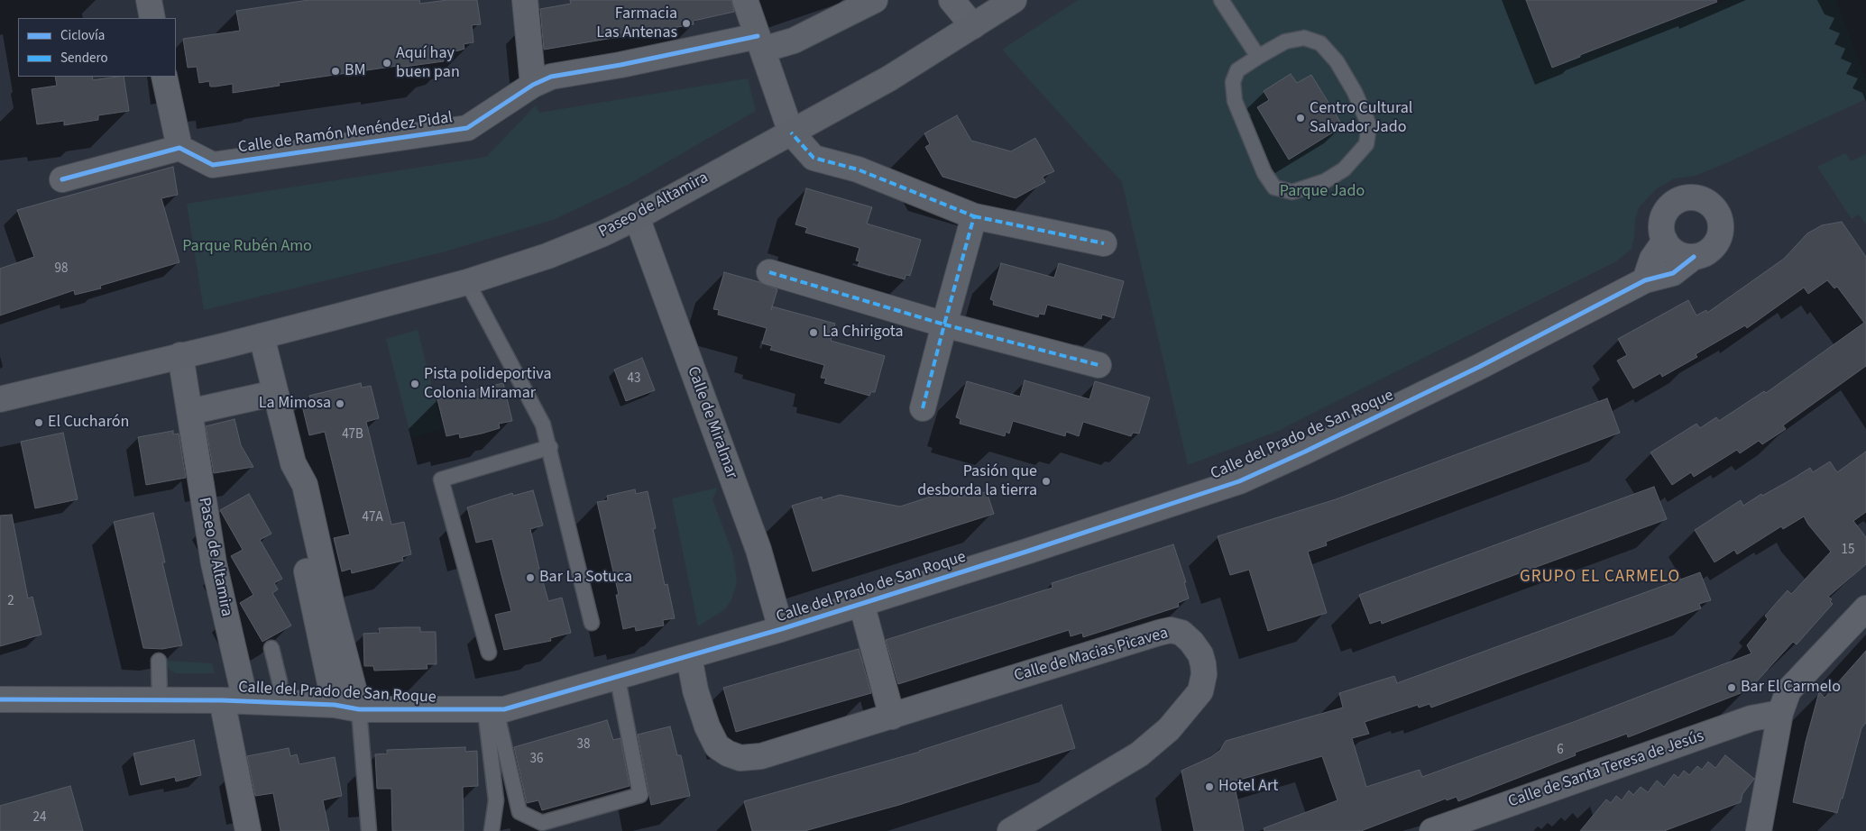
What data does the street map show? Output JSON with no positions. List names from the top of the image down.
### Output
{
  "streets": {
    "main road": ["Paseo de Altamira"],
    "street": [
      "Calle de Ramón Menéndez Pidal",
      "Calle de Miralmar",
      "Calle del Prado de San Roque",
      "Calle de Macias Picavea",
      "Calle de Santa Teresa de Jesús"
    ]
  },
  "crossings": [
    ["Paseo de Altamira", "Calle de Miralmar"],
    ["Paseo de Altamira", "Calle del Prado de San Roque"],
    ["Calle de Miralmar", "Calle del Prado de San Roque"],
    ["Calle del Prado de San Roque", "Calle de Macias Picavea"]
  ],
  "districts": ["GRUPO EL CARMELO"],
  "parks": ["Parque Jado", "Parque Rubén Amo"],
  "places": [
    "Farmacia Las Antenas",
    "Aquí hay buen pan",
    "BM",
    "Centro Cultural Salvador Jado",
    "La Chirigota",
    "Pista polideportiva Colonia Miramar",
    "La Mimosa",
    "El Cucharón",
    "Pasión que desborda la tierra",
    "Bar La Sotuca",
    "Bar El Carmelo",
    "Hotel Art"
  ],
  "house_numbers": [
    "98",
    "43",
    "47B",
    "47A",
    "15",
    "2",
    "38",
    "6",
    "36",
    "24"
  ],
  "legend": ["Ciclovía", "Sendero"]
}
